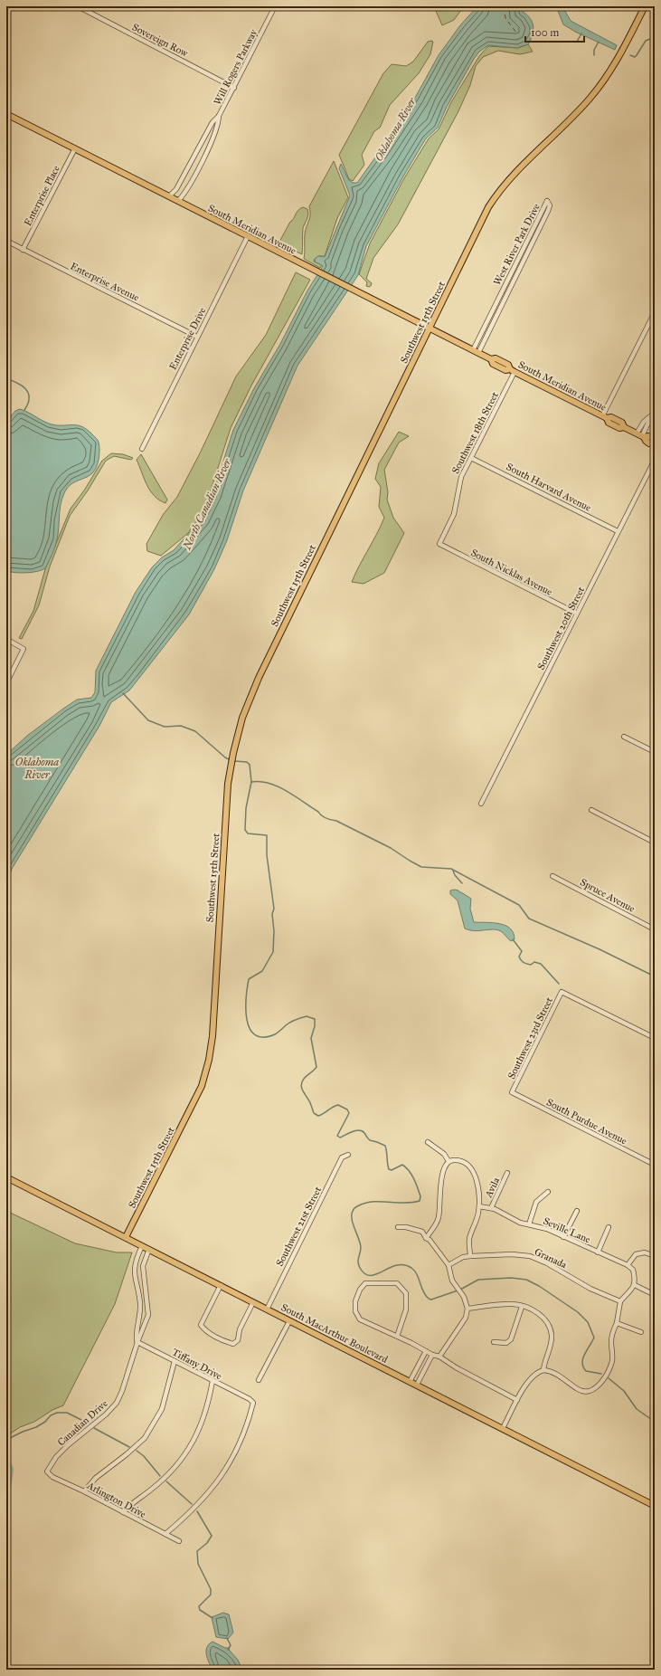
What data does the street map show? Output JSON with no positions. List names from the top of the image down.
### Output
{
  "streets": {
    "main road": ["South Meridian Avenue", "Southwest 15th Street", "South MacArthur Boulevard"],
    "street": [
      "Sovereign Row",
      "Will Rogers Parkway",
      "Enterprise Place",
      "West River Park Drive",
      "Enterprise Avenue",
      "Enterprise Drive",
      "Southwest 18th Street",
      "South Harvard Avenue",
      "South Nicklas Avenue",
      "Southwest 20th Street",
      "Spruce Avenue",
      "Southwest 23rd Street",
      "South Purdue Avenue",
      "Avila",
      "Southwest 21st Street",
      "Seville Lane",
      "Granada",
      "Tiffany Drive",
      "Canadian Drive",
      "Arlington Drive"
    ]
  },
  "crossings": [
    ["Sovereign Row", "Will Rogers Parkway"],
    ["Will Rogers Parkway", "South Meridian Avenue"],
    ["Enterprise Place", "South Meridian Avenue"],
    ["Enterprise Place", "Enterprise Avenue"],
    ["South Meridian Avenue", "West River Park Drive"],
    ["South Meridian Avenue", "Southwest 15th Street"],
    ["South Meridian Avenue", "Enterprise Drive"],
    ["South Meridian Avenue", "Southwest 18th Street"],
    ["Enterprise Avenue", "Enterprise Drive"],
    ["Southwest 15th Street", "South MacArthur Boulevard"],
    ["Southwest 18th Street", "South Harvard Avenue"],
    ["Southwest 18th Street", "South Nicklas Avenue"],
    ["South Harvard Avenue", "Southwest 20th Street"],
    ["South Nicklas Avenue", "Southwest 20th Street"],
    ["Southwest 23rd Street", "South Purdue Avenue"],
    ["Avila", "Seville Lane"],
    ["Southwest 21st Street", "South MacArthur Boulevard"],
    ["South MacArthur Boulevard", "Canadian Drive"],
    ["Tiffany Drive", "Canadian Drive"],
    ["Tiffany Drive", "Arlington Drive"],
    ["Canadian Drive", "Arlington Drive"]
  ],
  "water": ["Oklahoma River", "North Canadian River"],
  "scale_bar": "100 m"
}
